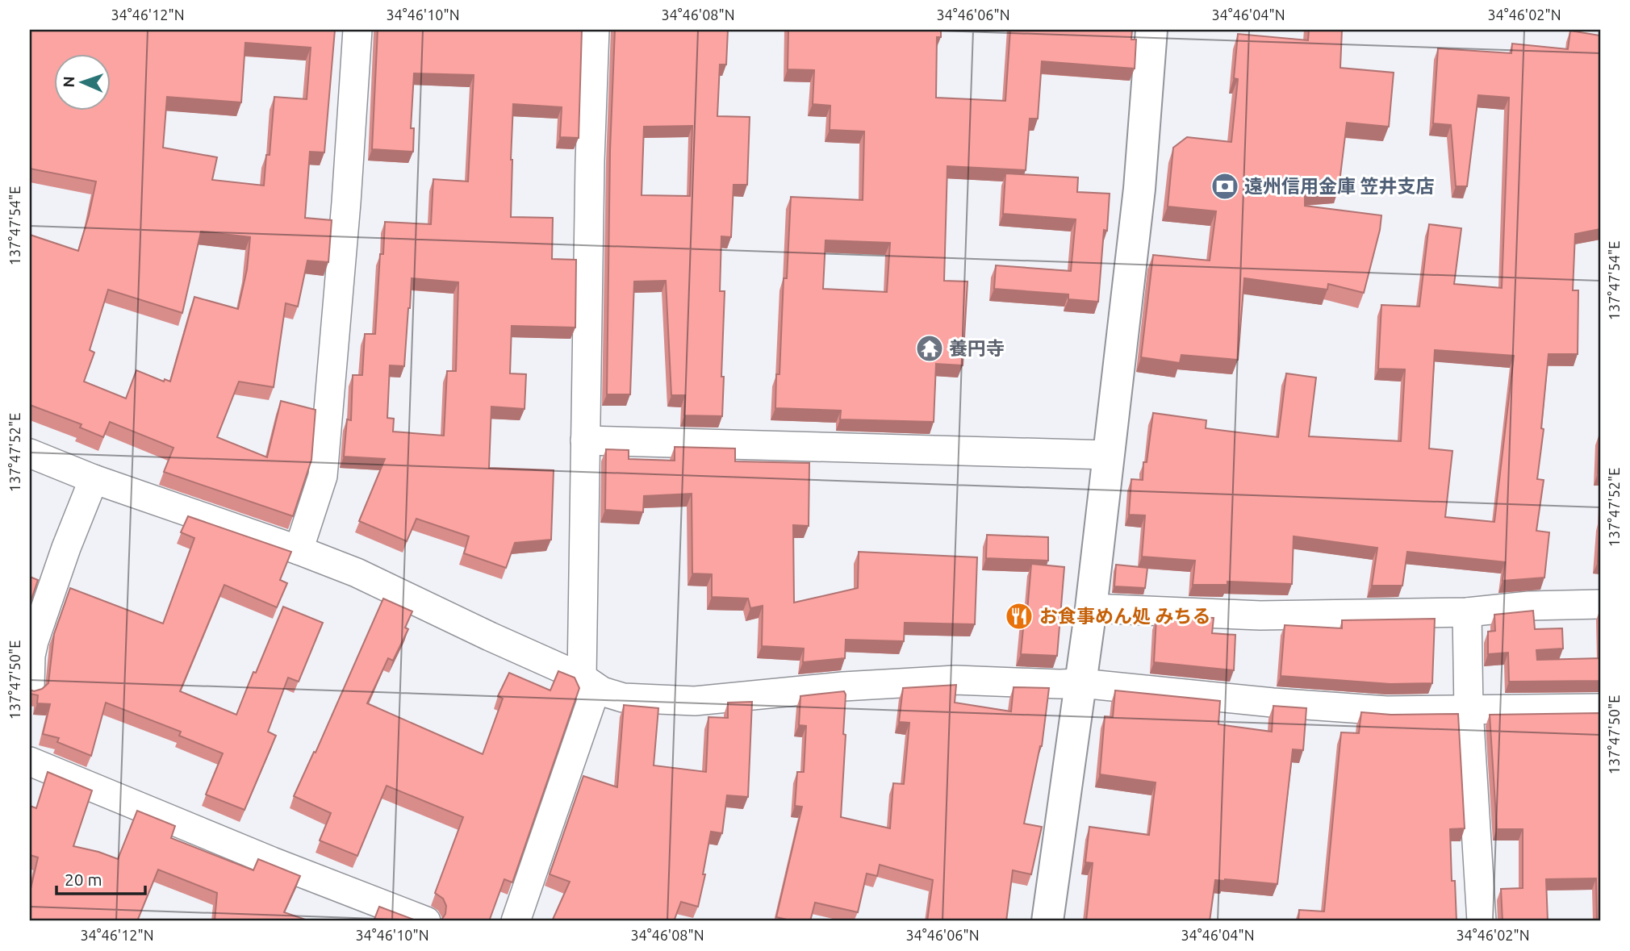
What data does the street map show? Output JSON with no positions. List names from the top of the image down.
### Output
{
  "places": {
    "bank": ["遠州信用金庫 笠井支店"],
    "temple": ["養円寺"],
    "restaurant": ["お食事めん処 みちる"]
  },
  "scale_bar": "20 m",
  "north": "left",
  "coordinates": [
    "34°46'12\"N",
    "34°46'10\"N",
    "34°46'08\"N",
    "34°46'06\"N",
    "34°46'04\"N",
    "34°46'02\"N",
    "137°47'54\"E",
    "137°47'52\"E",
    "137°47'50\"E"
  ]
}
